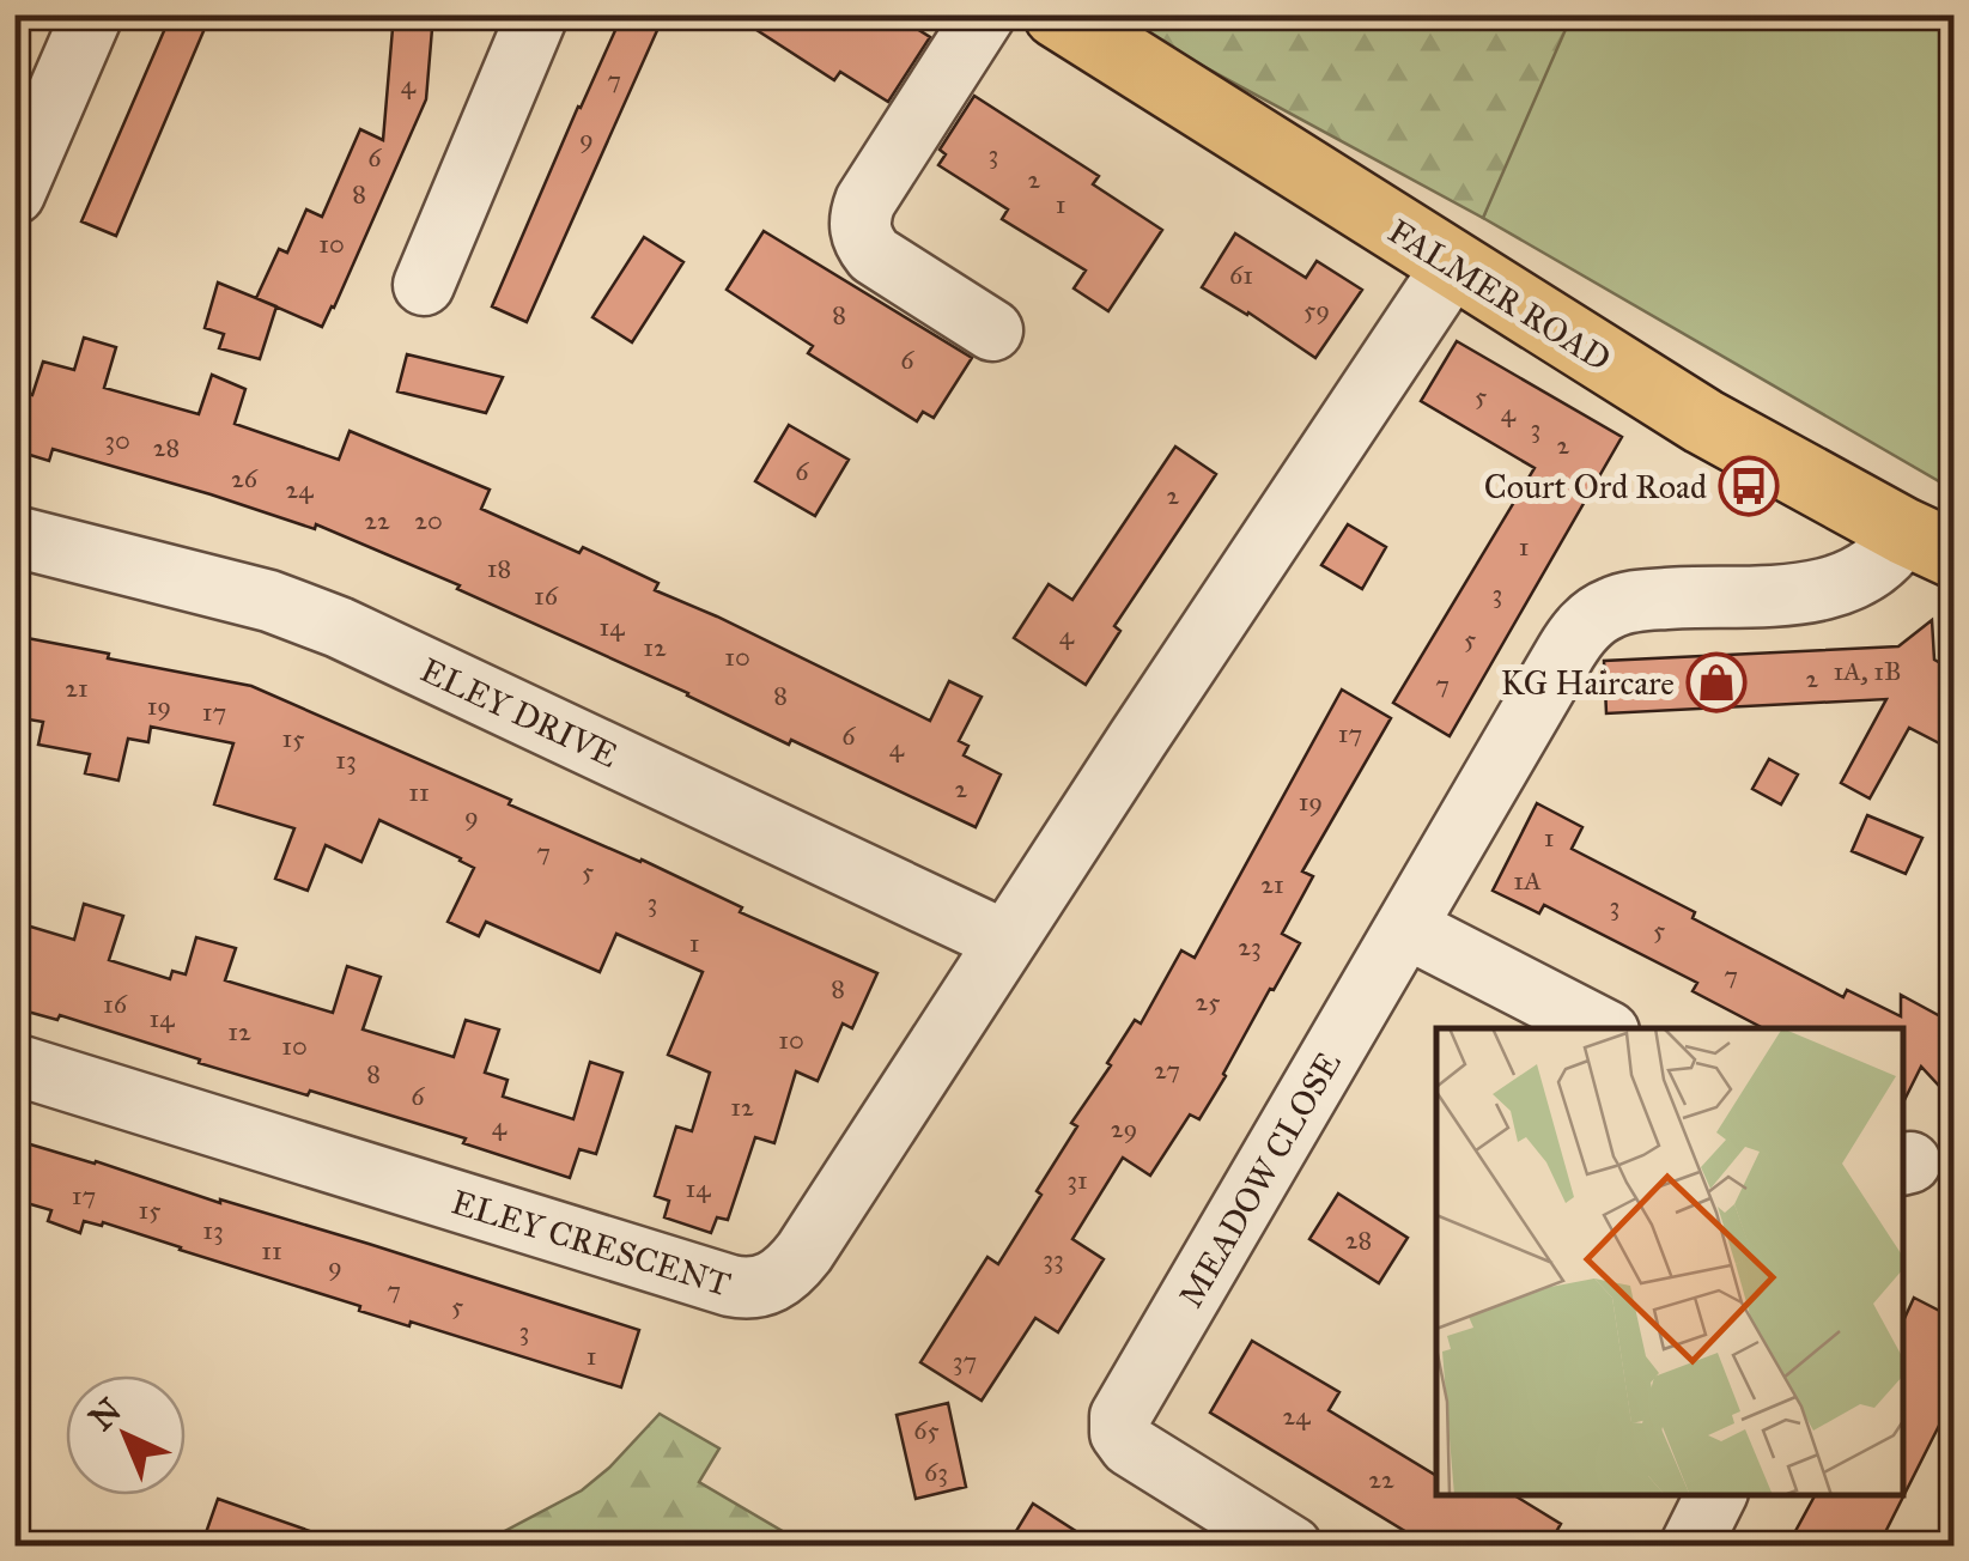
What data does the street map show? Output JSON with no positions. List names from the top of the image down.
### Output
{
  "streets": {
    "main road": ["FALMER ROAD"],
    "street": ["ELEY DRIVE", "MEADOW CLOSE", "ELEY CRESCENT"]
  },
  "crossings": [
    ["FALMER ROAD", "MEADOW CLOSE"],
    ["ELEY DRIVE", "ELEY CRESCENT"]
  ],
  "places": {
    "bus stop": ["Court Ord Road"],
    "shop": ["KG Haircare"]
  },
  "house_numbers": [
    "7",
    "4",
    "9",
    "3",
    "6",
    "2",
    "8",
    "1",
    "10",
    "61",
    "59",
    "8",
    "6",
    "5",
    "4",
    "3",
    "30",
    "2",
    "28",
    "6",
    "26",
    "24",
    "2",
    "22",
    "20",
    "1",
    "18",
    "3",
    "16",
    "14",
    "4",
    "5",
    "12",
    "10",
    "1A, 1B",
    "2",
    "7",
    "21",
    "8",
    "19",
    "17",
    "17",
    "6",
    "15",
    "4",
    "13",
    "2",
    "11",
    "19",
    "9",
    "1",
    "7",
    "5",
    "1A",
    "21",
    "3",
    "3",
    "5",
    "1",
    "23",
    "7",
    "8",
    "25",
    "16",
    "14",
    "12",
    "10",
    "10",
    "27",
    "8",
    "6",
    "12",
    "4",
    "29",
    "31",
    "14",
    "17",
    "15",
    "13",
    "28",
    "11",
    "33",
    "9",
    "7",
    "5",
    "3",
    "1",
    "37",
    "24",
    "65",
    "63",
    "22"
  ],
  "north": "top left"
}
